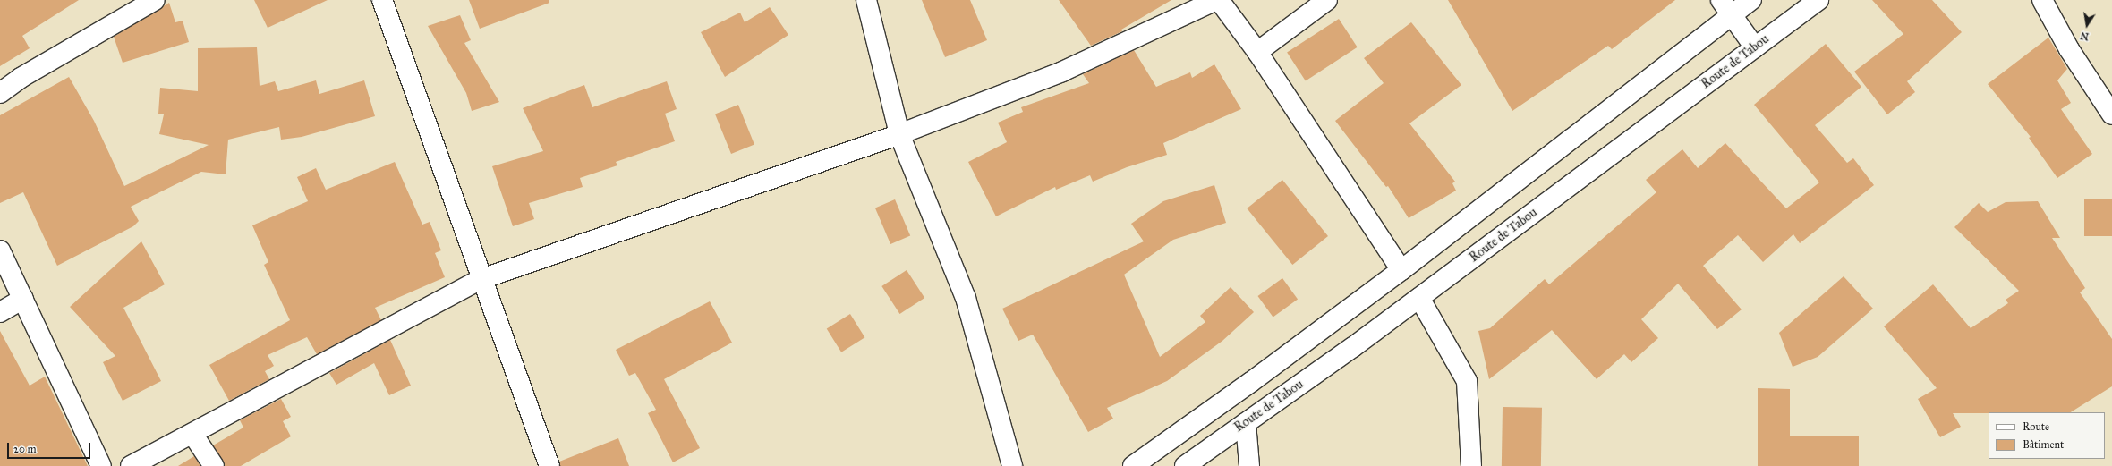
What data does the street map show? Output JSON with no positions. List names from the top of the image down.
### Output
{
  "streets": {
    "street": ["Route de Tabou"]
  },
  "legend": ["Route", "Bâtiment"],
  "scale_bar": "20 m",
  "north": "bottom"
}
